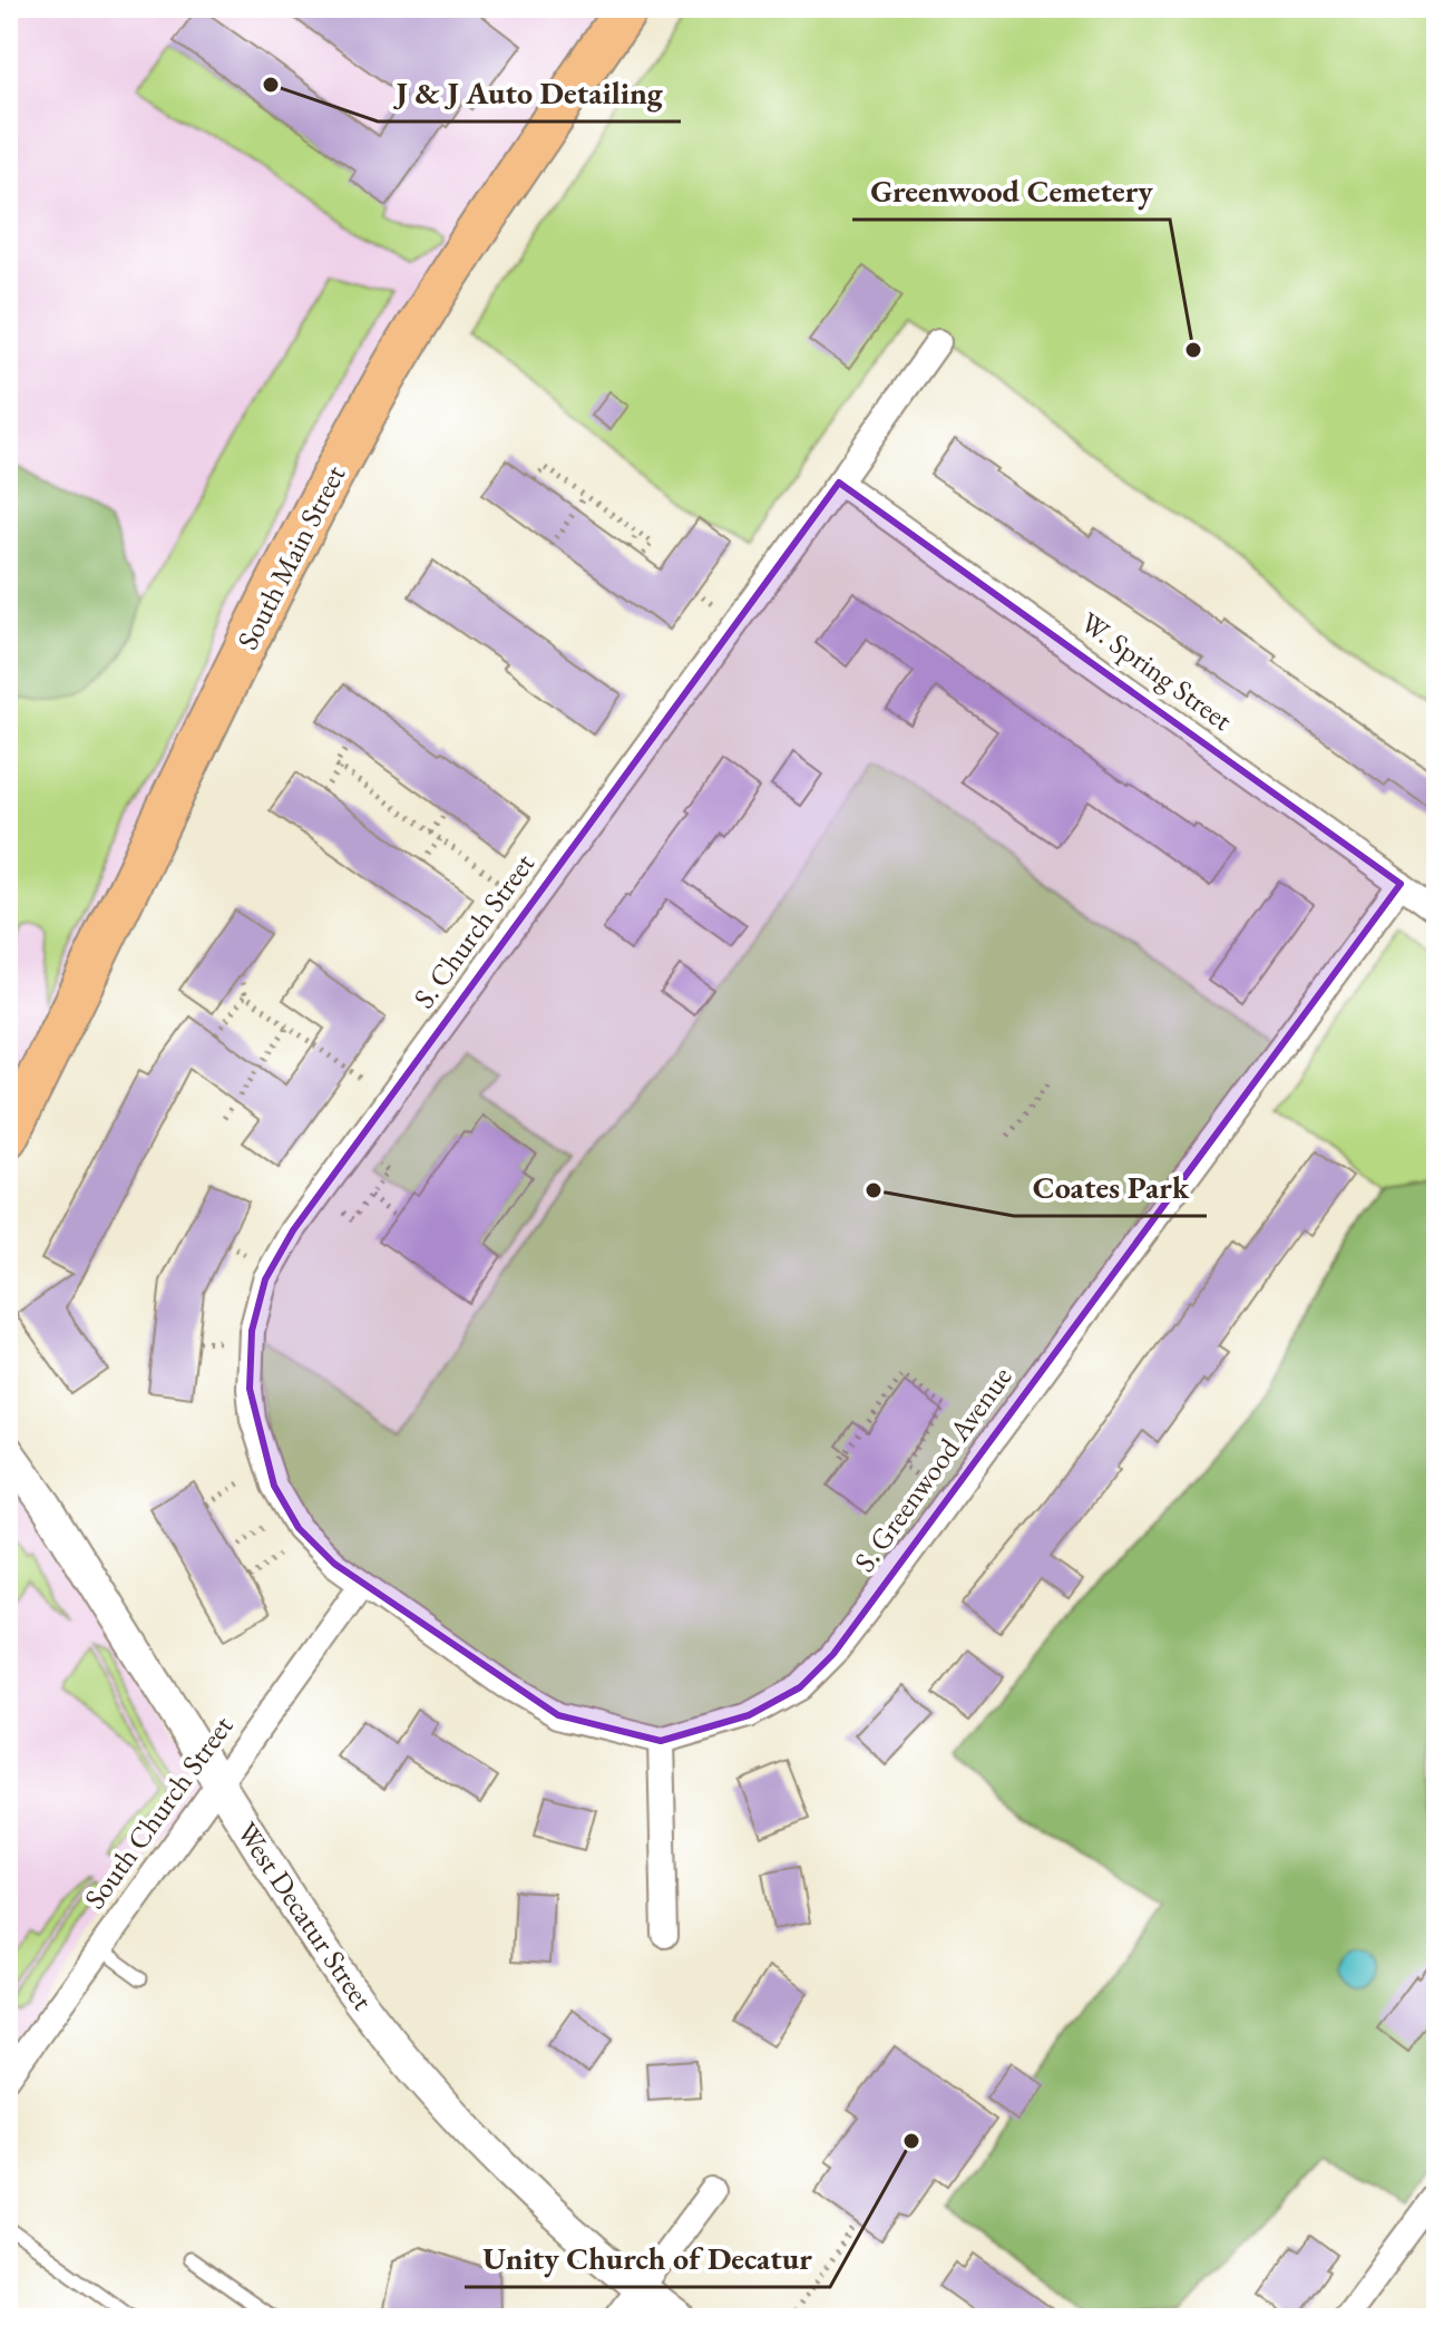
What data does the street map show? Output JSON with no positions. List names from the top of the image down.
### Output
{
  "streets": {
    "main road": ["South Main Street"],
    "street": [
      "W. Spring Street",
      "S. Church Street",
      "S. Greenwood Avenue",
      "South Church Street",
      "West Decatur Street"
    ]
  },
  "crossings": [
    ["W. Spring Street", "S. Church Street"],
    ["W. Spring Street", "S. Greenwood Avenue"],
    ["S. Church Street", "South Church Street"],
    ["South Church Street", "West Decatur Street"]
  ],
  "places": [
    "J & J Auto Detailing",
    "Greenwood Cemetery",
    "Coates Park",
    "Unity Church of Decatur"
  ]
}
